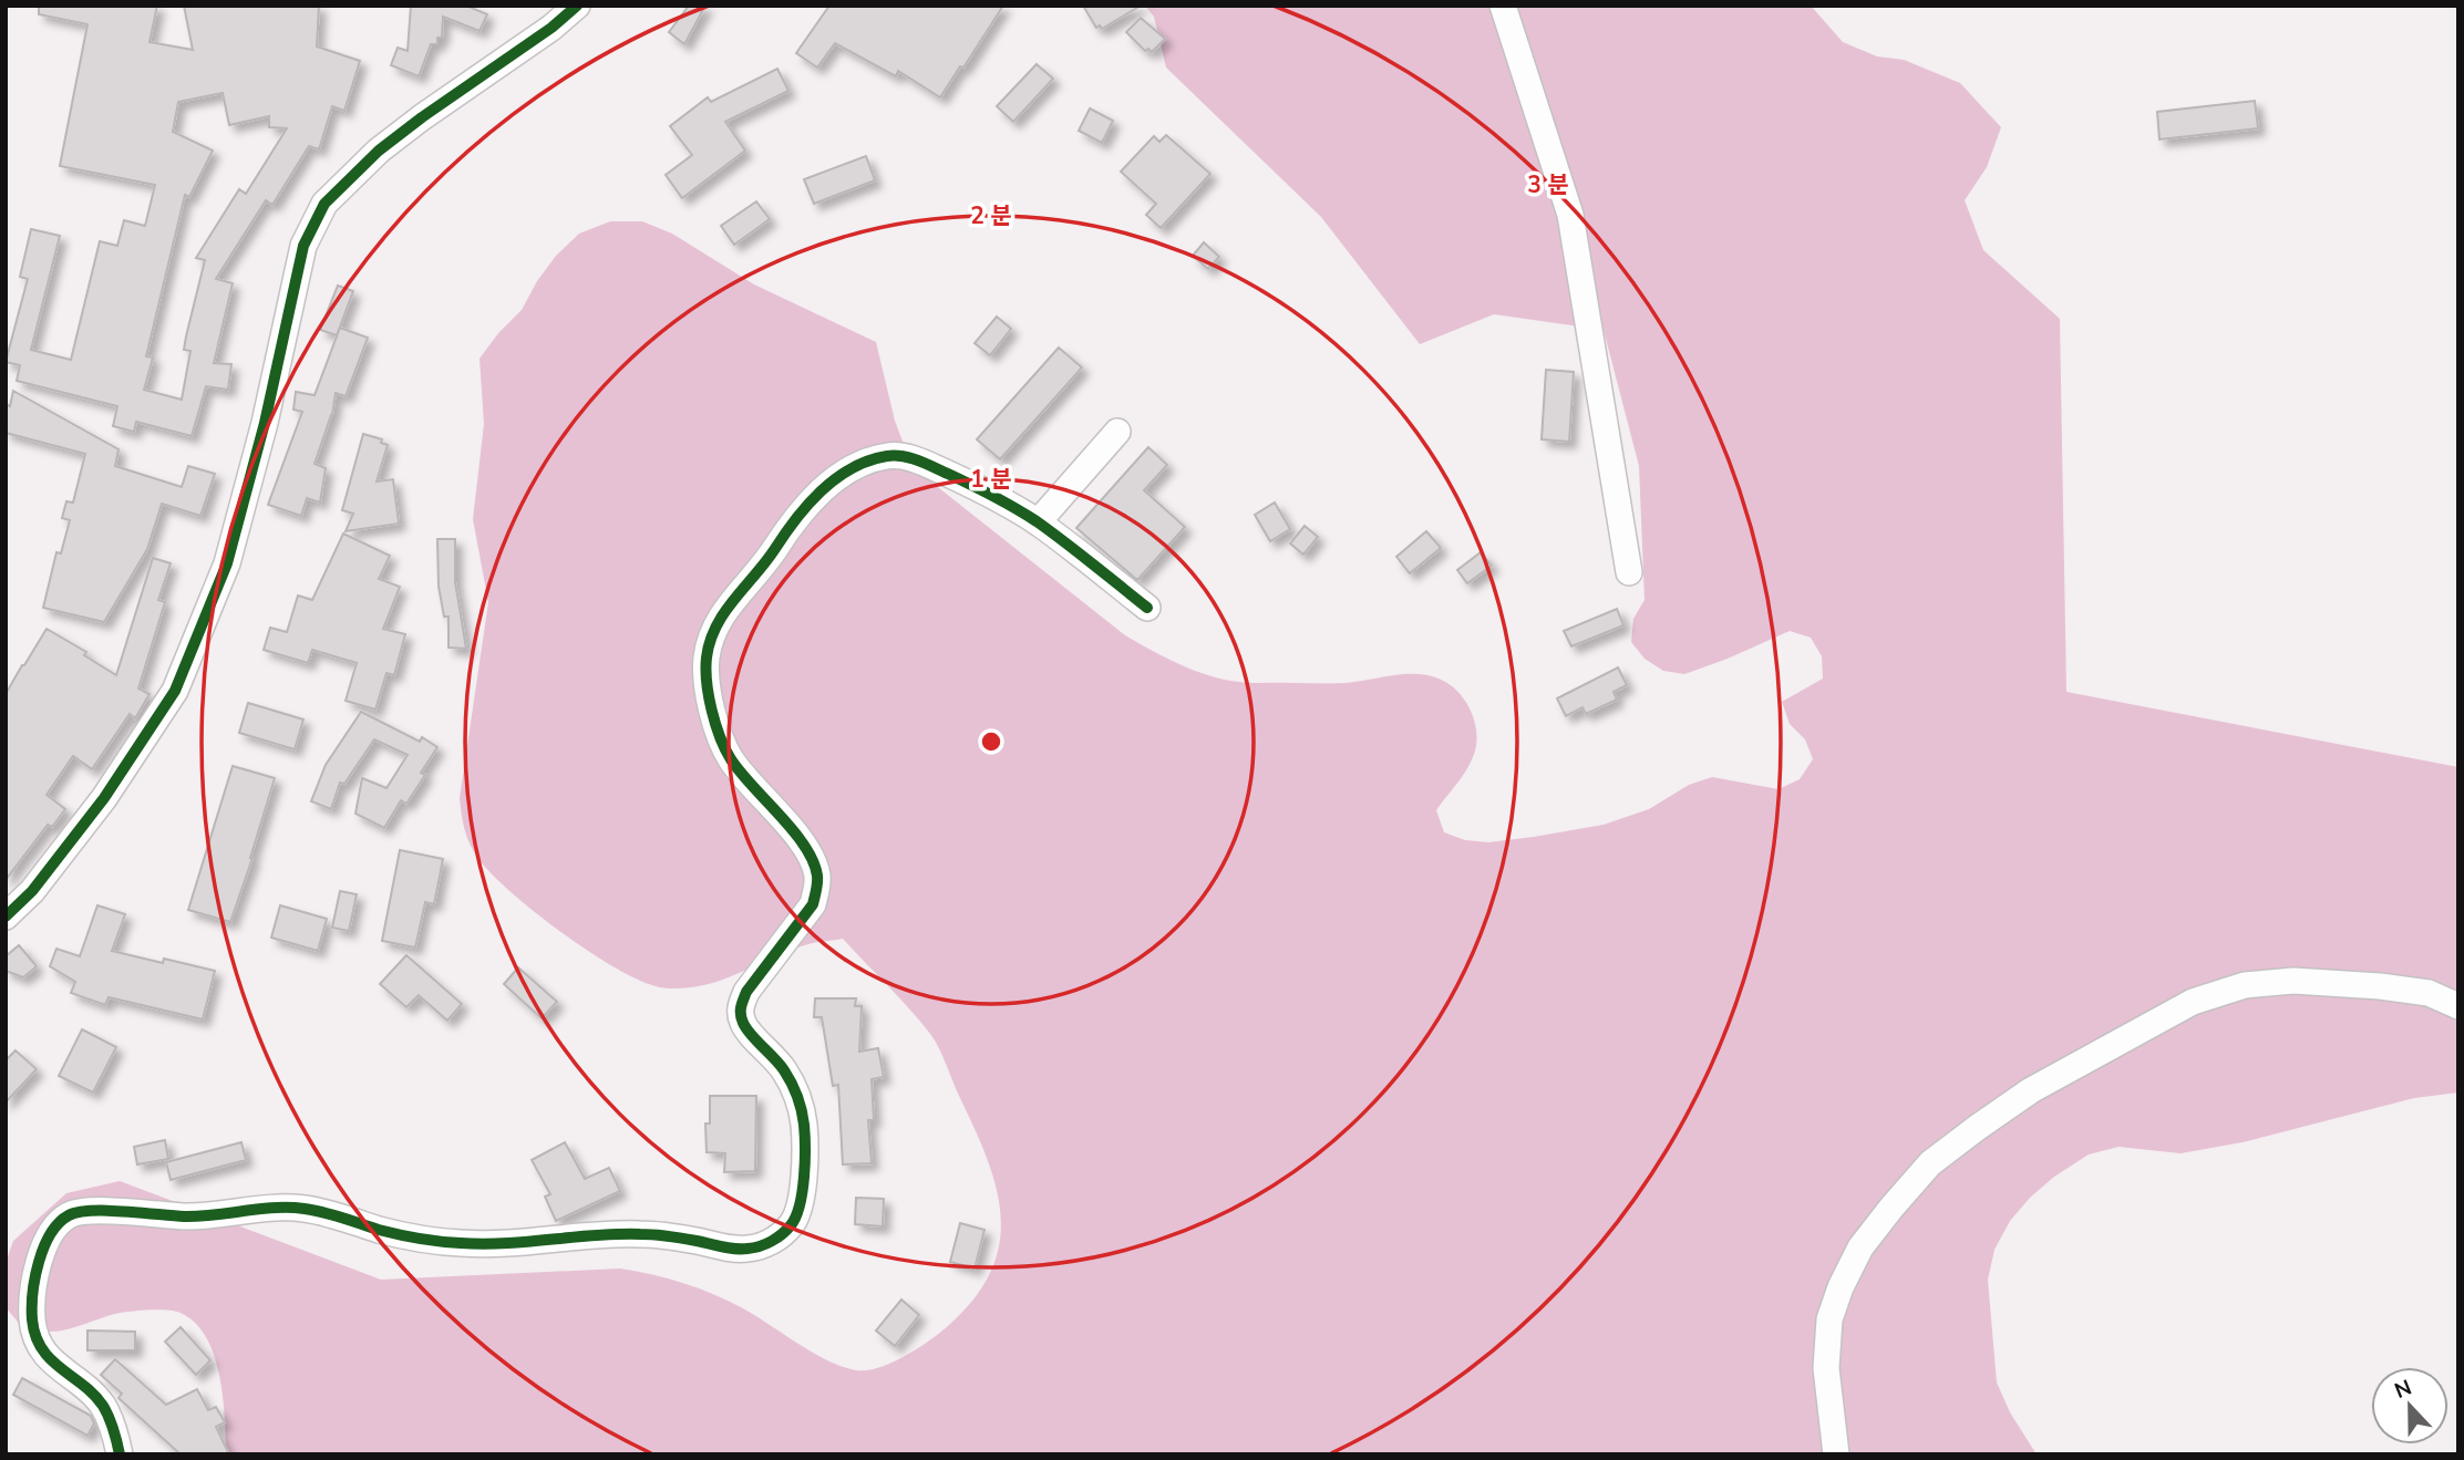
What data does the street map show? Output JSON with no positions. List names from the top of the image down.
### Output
{
  "north": "top",
  "rings": ["3 분", "2 분", "1 분"]
}
